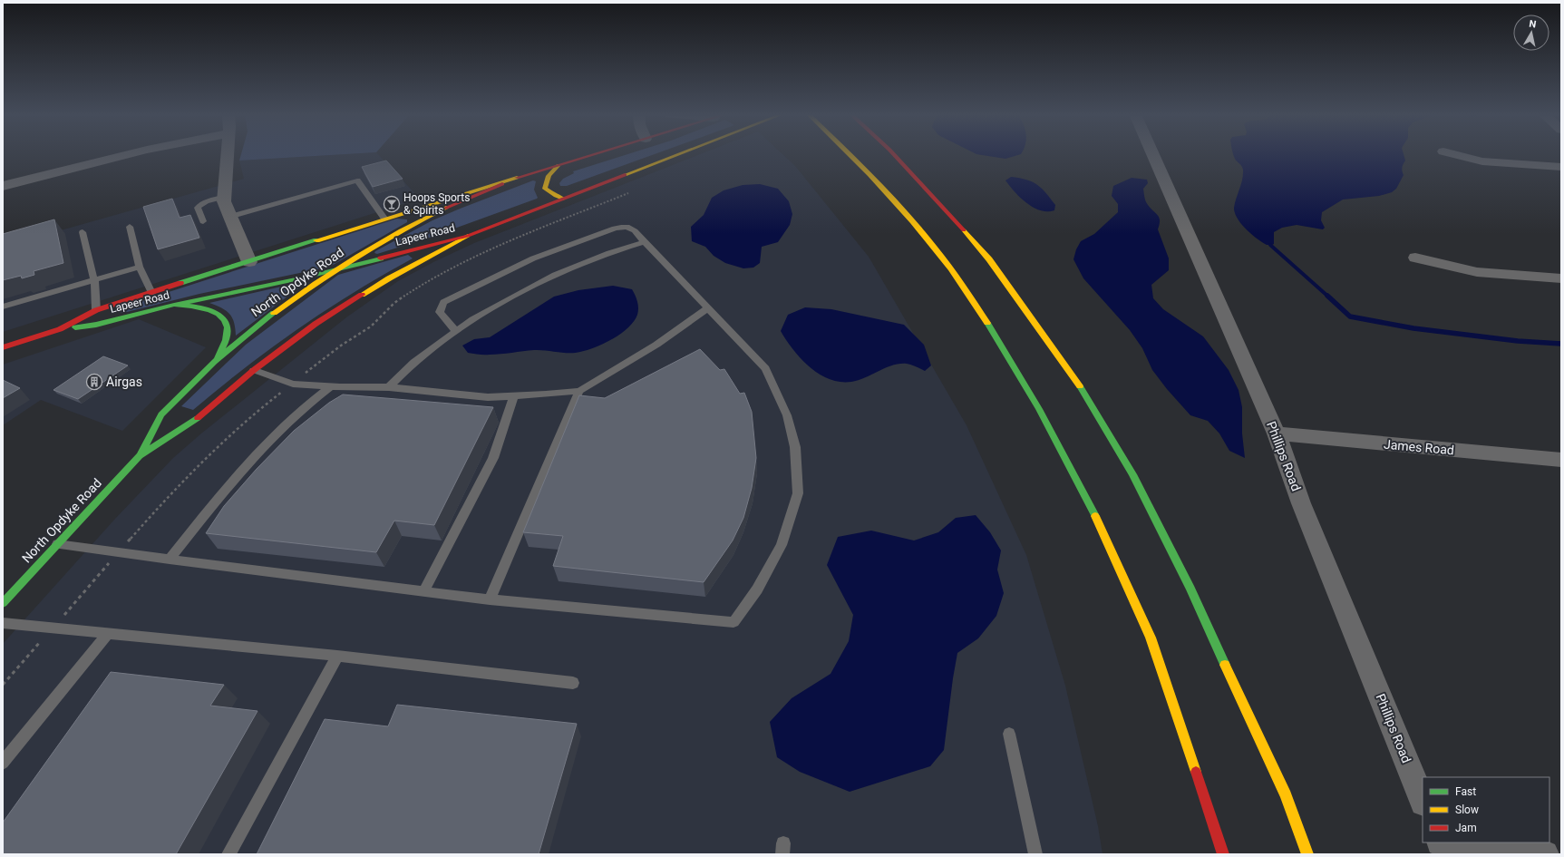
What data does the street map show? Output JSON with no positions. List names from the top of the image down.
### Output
{
  "streets": {
    "main road": ["Lapeer Road", "North Opdyke Road"],
    "street": ["James Road", "Phillips Road"]
  },
  "crossings": [
    ["Lapeer Road", "North Opdyke Road"],
    ["James Road", "Phillips Road"]
  ],
  "places": {
    "bar": ["Hoops Sports & Spirits"],
    "building": ["Airgas"]
  },
  "legend": ["Fast", "Slow", "Jam"],
  "north": "top"
}
